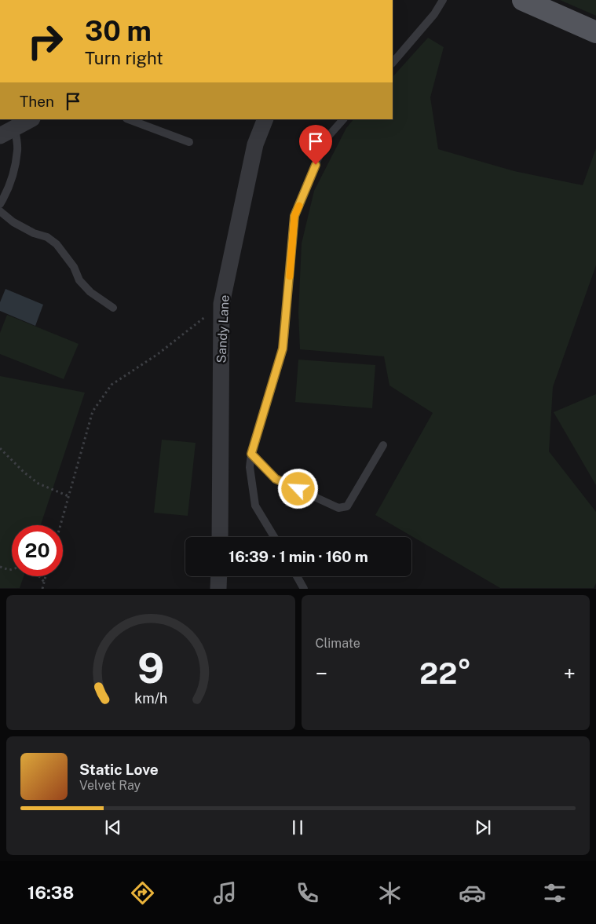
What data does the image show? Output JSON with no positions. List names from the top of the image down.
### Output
{
  "streets": {
    "street": ["Sandy Lane"]
  },
  "page": {
    "turn": ["30 m", "Turn right"],
    "then": "Then",
    "limit": "20",
    "trip": "16:39 · 1 min · 160 m",
    "tile": "Climate",
    "heat": ["−", "22°", "+"],
    "song": ["Static Love", "Velvet Ray"],
    "tabs": "16:38",
    "gauge": ["9", "km/h"]
  }
}
